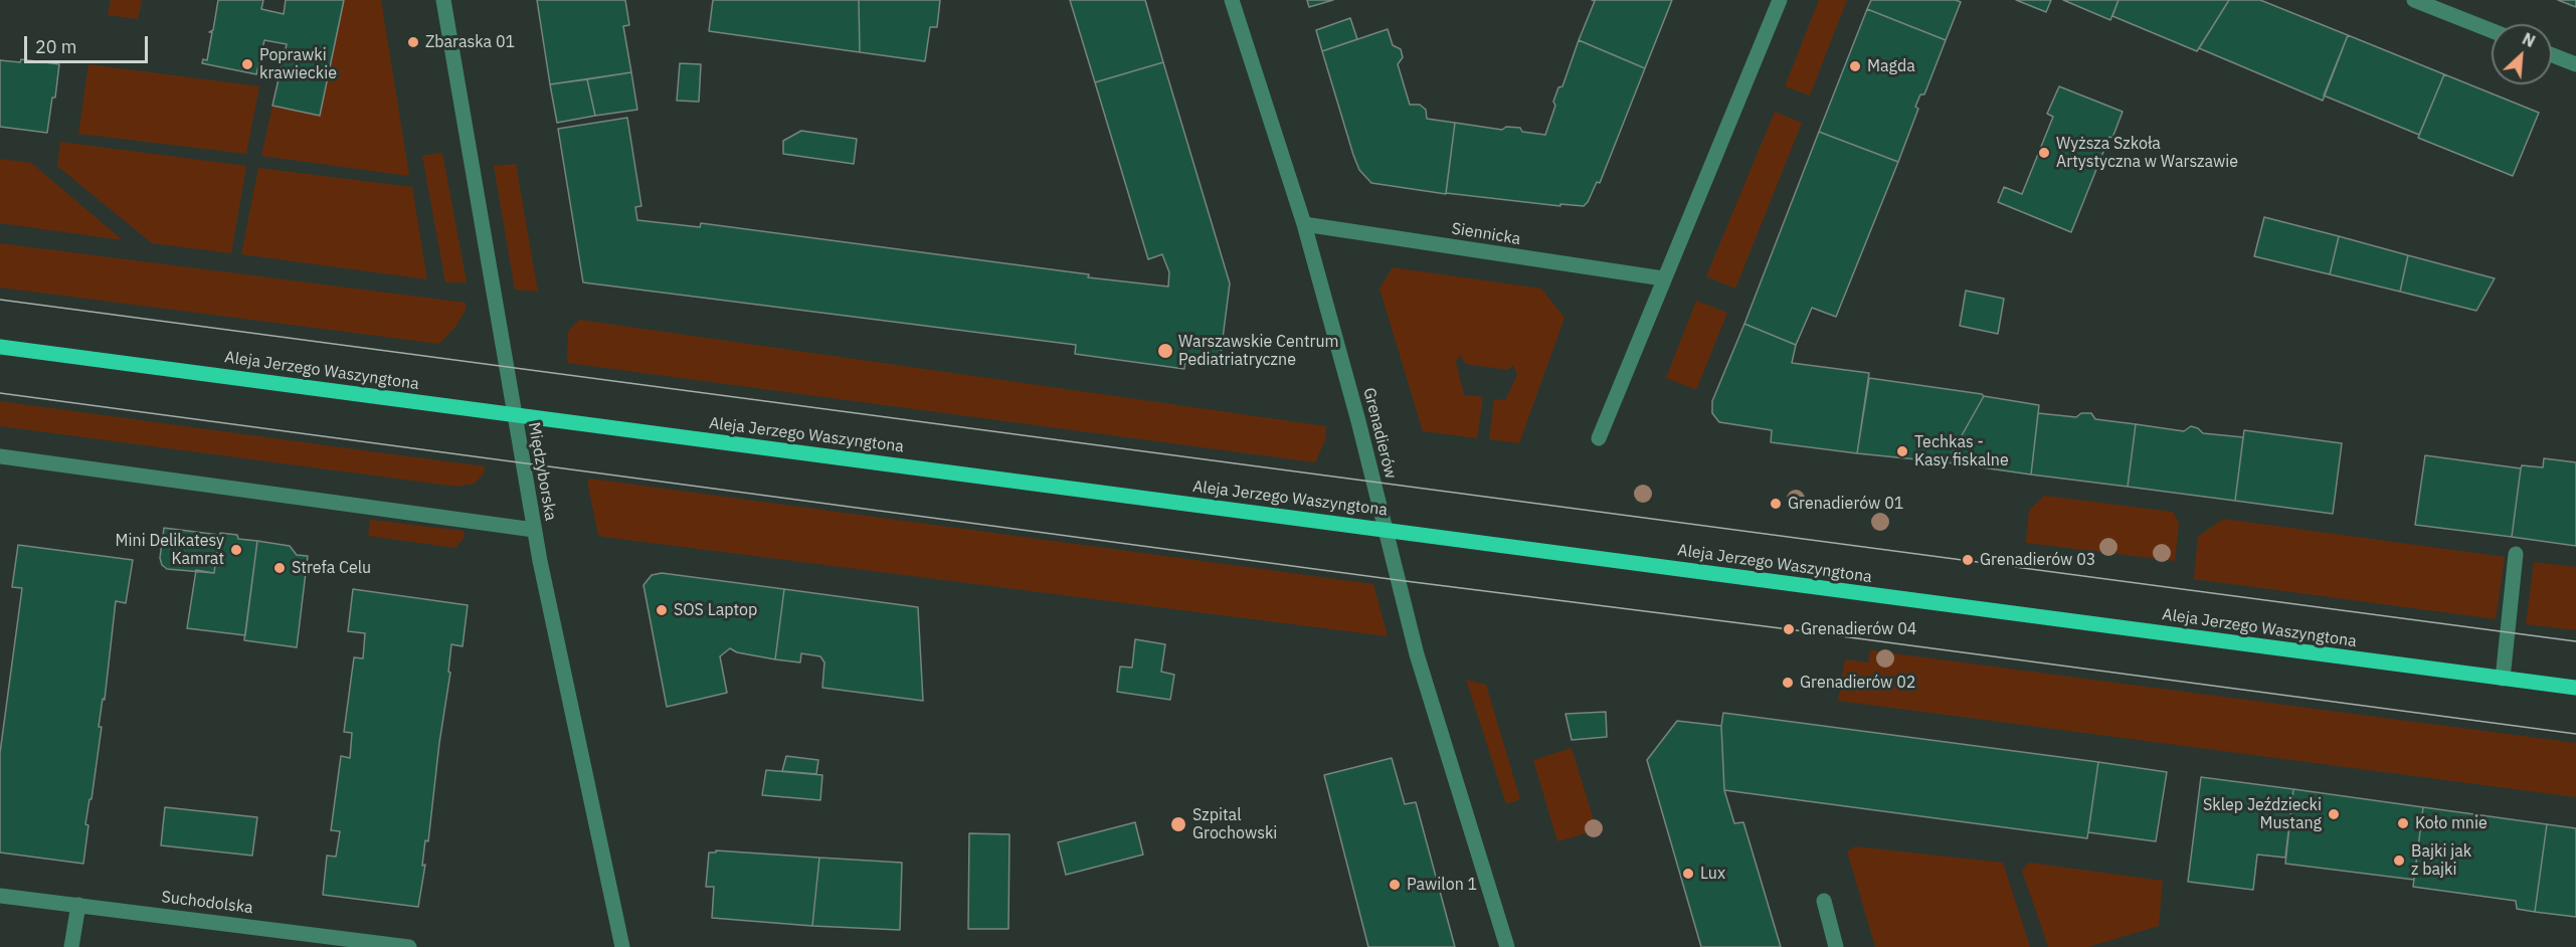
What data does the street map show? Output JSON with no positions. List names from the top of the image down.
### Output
{
  "streets": {
    "main road": ["Aleja Jerzego Waszyngtona"],
    "street": [
      "Siennicka",
      "Grenadierów",
      "Międzyborska",
      "Suchodolska"
    ]
  },
  "crossings": [
    ["Siennicka", "Grenadierów"],
    ["Aleja Jerzego Waszyngtona", "Grenadierów"],
    ["Aleja Jerzego Waszyngtona", "Międzyborska"]
  ],
  "places": [
    "Zbaraska 01",
    "Poprawki krawieckie",
    "Magda",
    "Wyższa Szkoła Artystyczna w Warszawie",
    "Warszawskie Centrum Pediatriatryczne",
    "Techkas - Kasy fiskalne",
    "Grenadierów 01",
    "Mini Delikatesy Kamrat",
    "Grenadierów 03",
    "Strefa Celu",
    "SOS Laptop",
    "Grenadierów 04",
    "Grenadierów 02",
    "Sklep Jeździecki Mustang",
    "Koło mnie",
    "Szpital Grochowski",
    "Bajki jak z bajki",
    "Lux",
    "Pawilon 1"
  ],
  "scale_bar": "20 m",
  "north": "top right"
}
